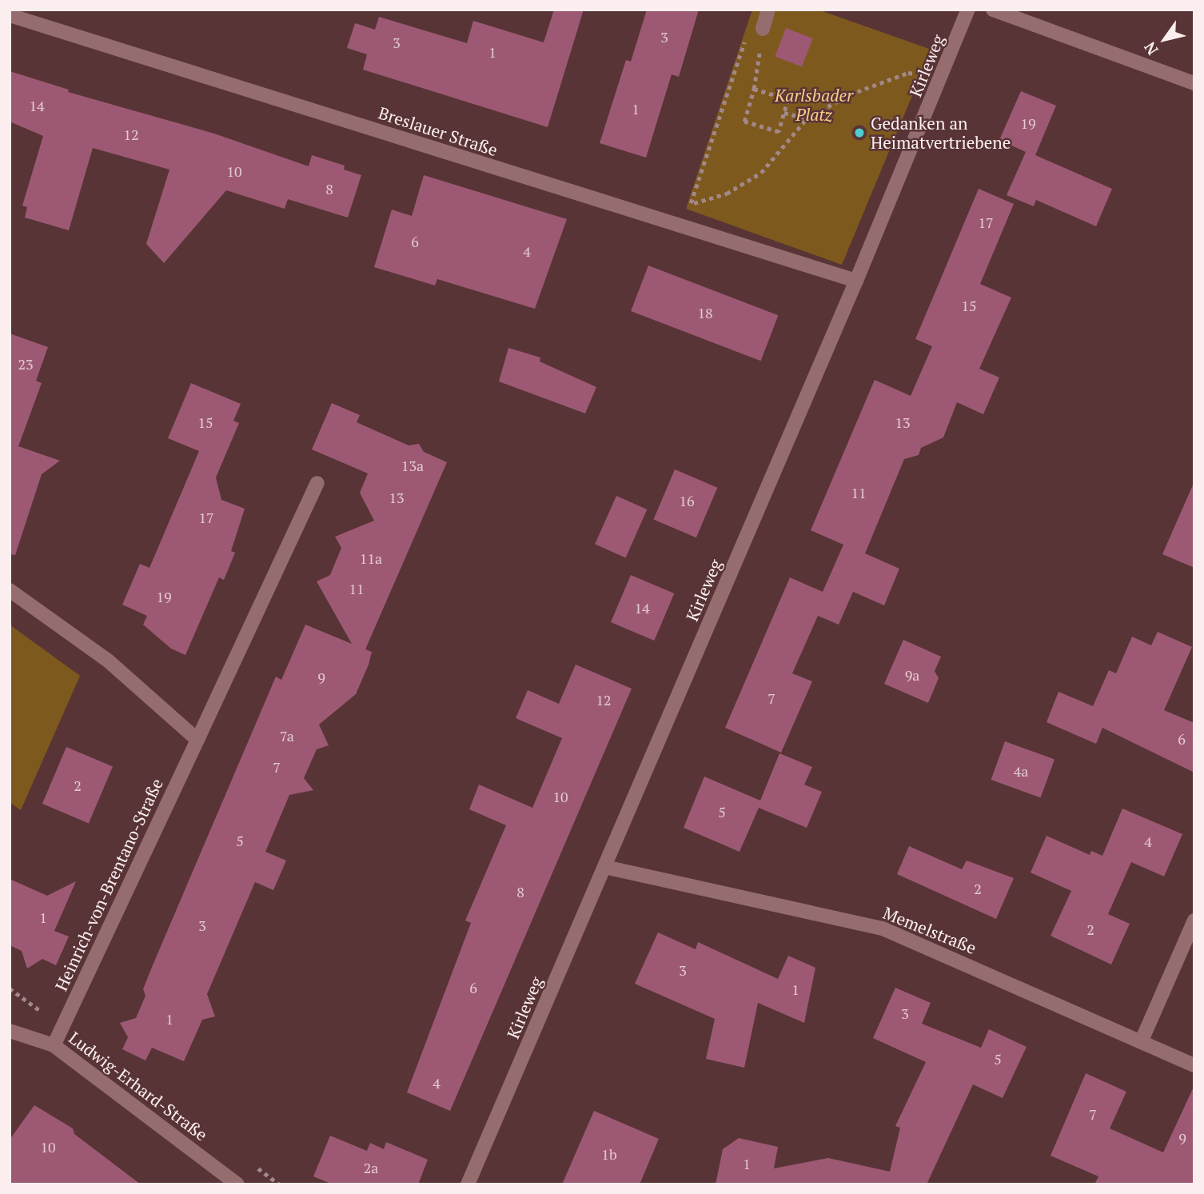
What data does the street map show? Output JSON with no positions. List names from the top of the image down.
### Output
{
  "streets": {
    "street": [
      "Kirleweg",
      "Breslauer Straße",
      "Heinrich-von-Brentano-Straße",
      "Memelstraße",
      "Ludwig-Erhard-Straße"
    ]
  },
  "crossings": [
    ["Kirleweg", "Breslauer Straße"],
    ["Kirleweg", "Memelstraße"],
    ["Heinrich-von-Brentano-Straße", "Ludwig-Erhard-Straße"]
  ],
  "parks": ["Karlsbader Platz"],
  "places": ["Gedanken an Heimatvertriebene"],
  "house_numbers": [
    "3",
    "3",
    "1",
    "14",
    "1",
    "19",
    "12",
    "10",
    "8",
    "17",
    "6",
    "4",
    "15",
    "18",
    "23",
    "15",
    "13",
    "13a",
    "11",
    "13",
    "16",
    "17",
    "11a",
    "11",
    "19",
    "14",
    "9a",
    "9",
    "7",
    "12",
    "7a",
    "6",
    "7",
    "4a",
    "2",
    "10",
    "5",
    "5",
    "4",
    "2",
    "8",
    "1",
    "3",
    "2",
    "3",
    "6",
    "1",
    "3",
    "1",
    "5",
    "4",
    "7",
    "9",
    "10",
    "1b",
    "1",
    "2a"
  ],
  "north": "bottom left"
}
